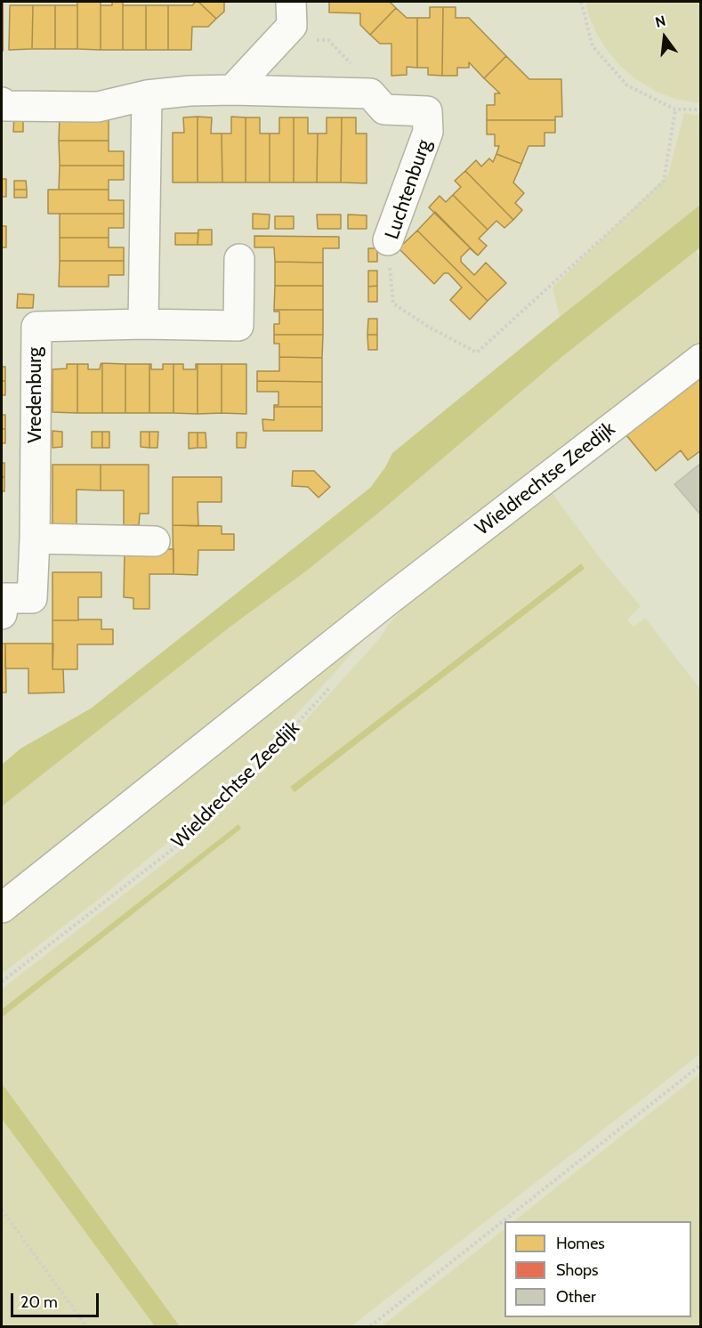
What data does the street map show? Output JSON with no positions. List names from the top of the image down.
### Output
{
  "streets": {
    "street": ["Luchtenburg", "Vredenburg", "Wieldrechtse Zeedijk"]
  },
  "legend": ["Homes", "Shops", "Other"],
  "scale_bar": "20 m",
  "north": "top"
}
